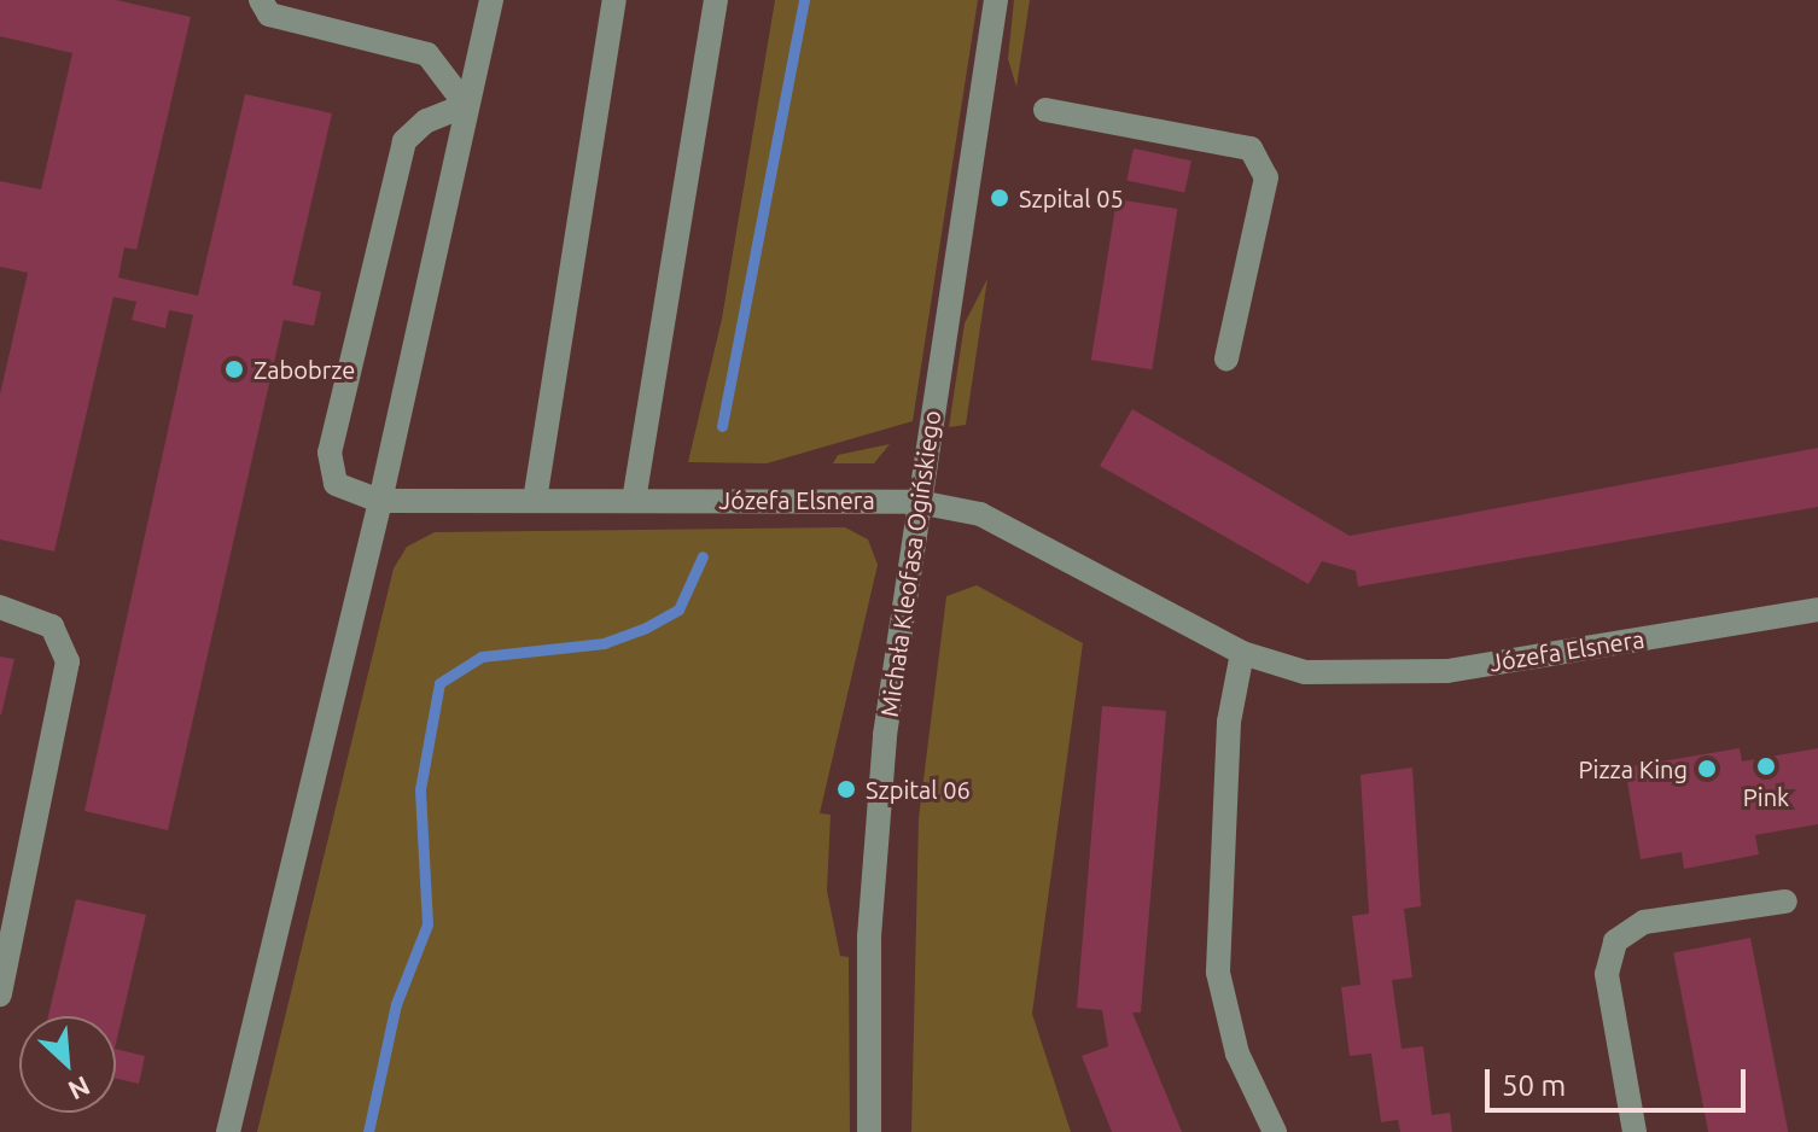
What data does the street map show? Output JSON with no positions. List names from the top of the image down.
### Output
{
  "streets": {
    "street": ["Józefa Elsnera", "Michała Kleofasa Ogińskiego"]
  },
  "crossings": [
    ["Józefa Elsnera", "Michała Kleofasa Ogińskiego"]
  ],
  "places": [
    "Szpital 05",
    "Zabobrze",
    "Pink",
    "Pizza King",
    "Szpital 06"
  ],
  "scale_bar": "50 m",
  "north": "bottom right"
}
